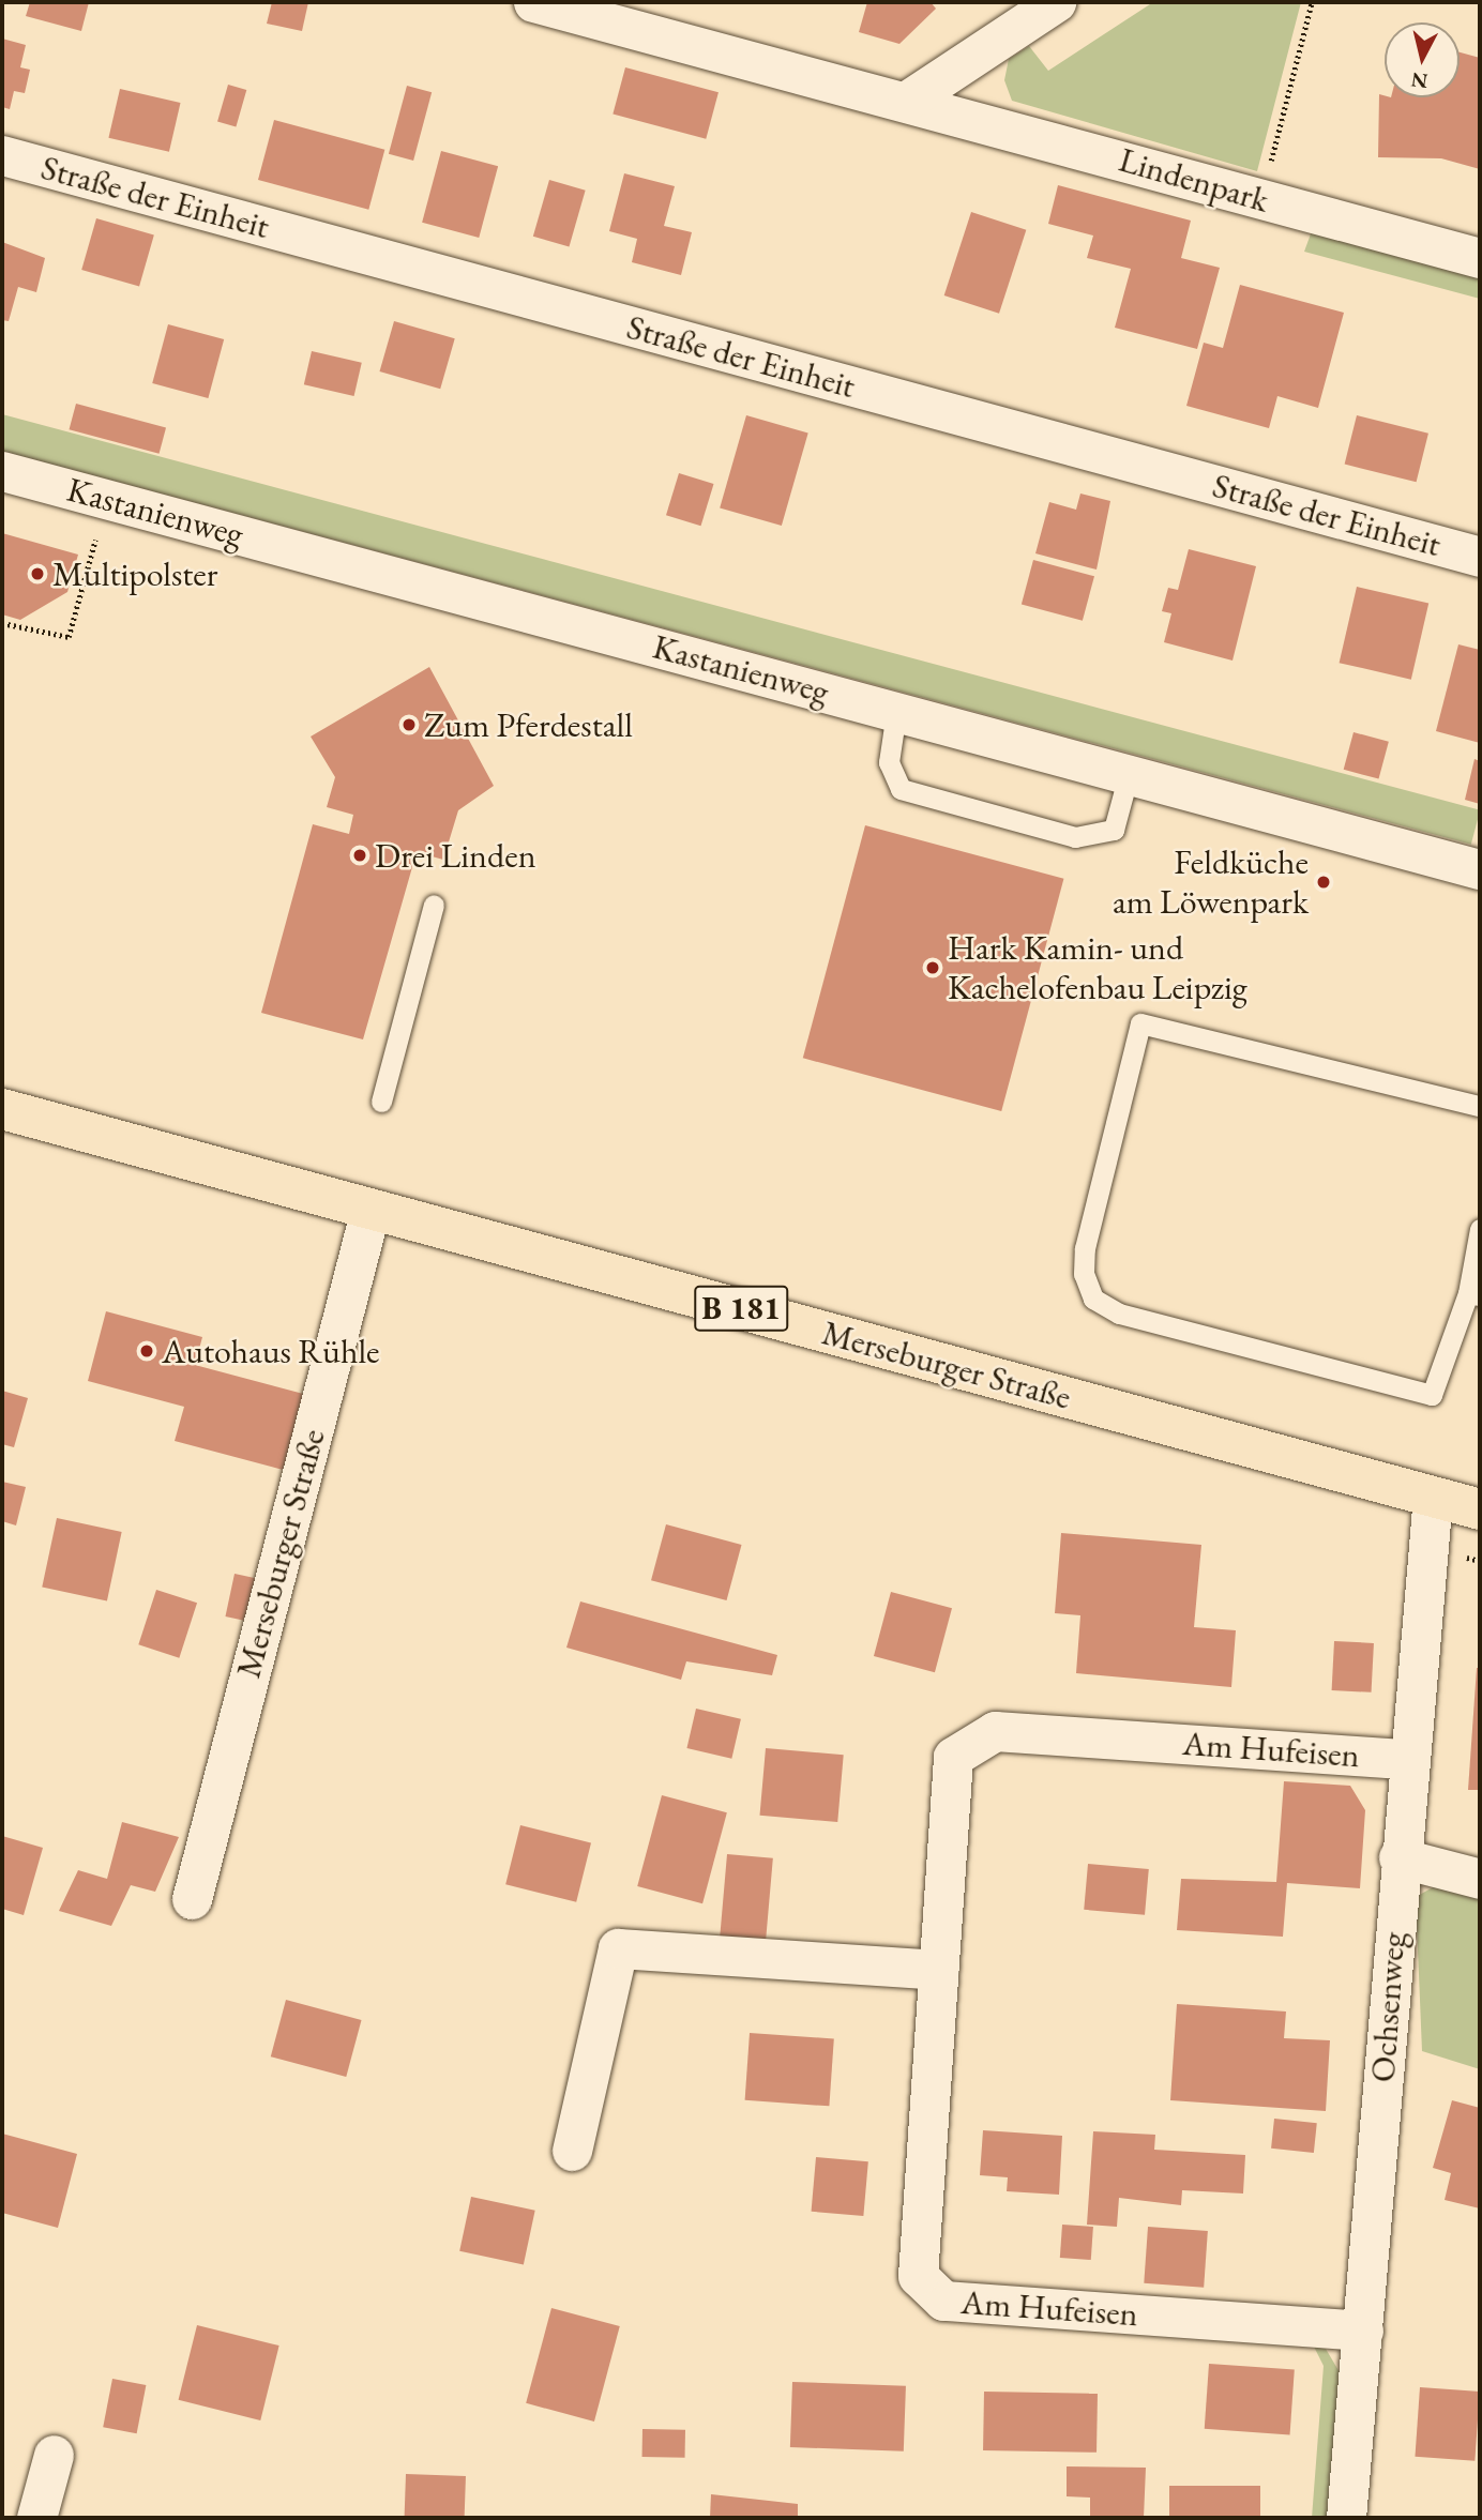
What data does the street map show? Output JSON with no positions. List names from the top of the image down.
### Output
{
  "streets": {
    "main road": ["B 181", "Merseburger Straße"],
    "street": [
      "Lindenpark",
      "Straße der Einheit",
      "Kastanienweg",
      "Am Hufeisen",
      "Ochsenweg"
    ]
  },
  "crossings": [
    ["Merseburger Straße", "Ochsenweg"],
    ["Am Hufeisen", "Ochsenweg"]
  ],
  "places": [
    "Multipolster",
    "Zum Pferdestall",
    "Drei Linden",
    "Feldküche am Löwenpark",
    "Hark Kamin- und Kachelofenbau Leipzig",
    "Autohaus Rühle"
  ],
  "north": "bottom"
}
